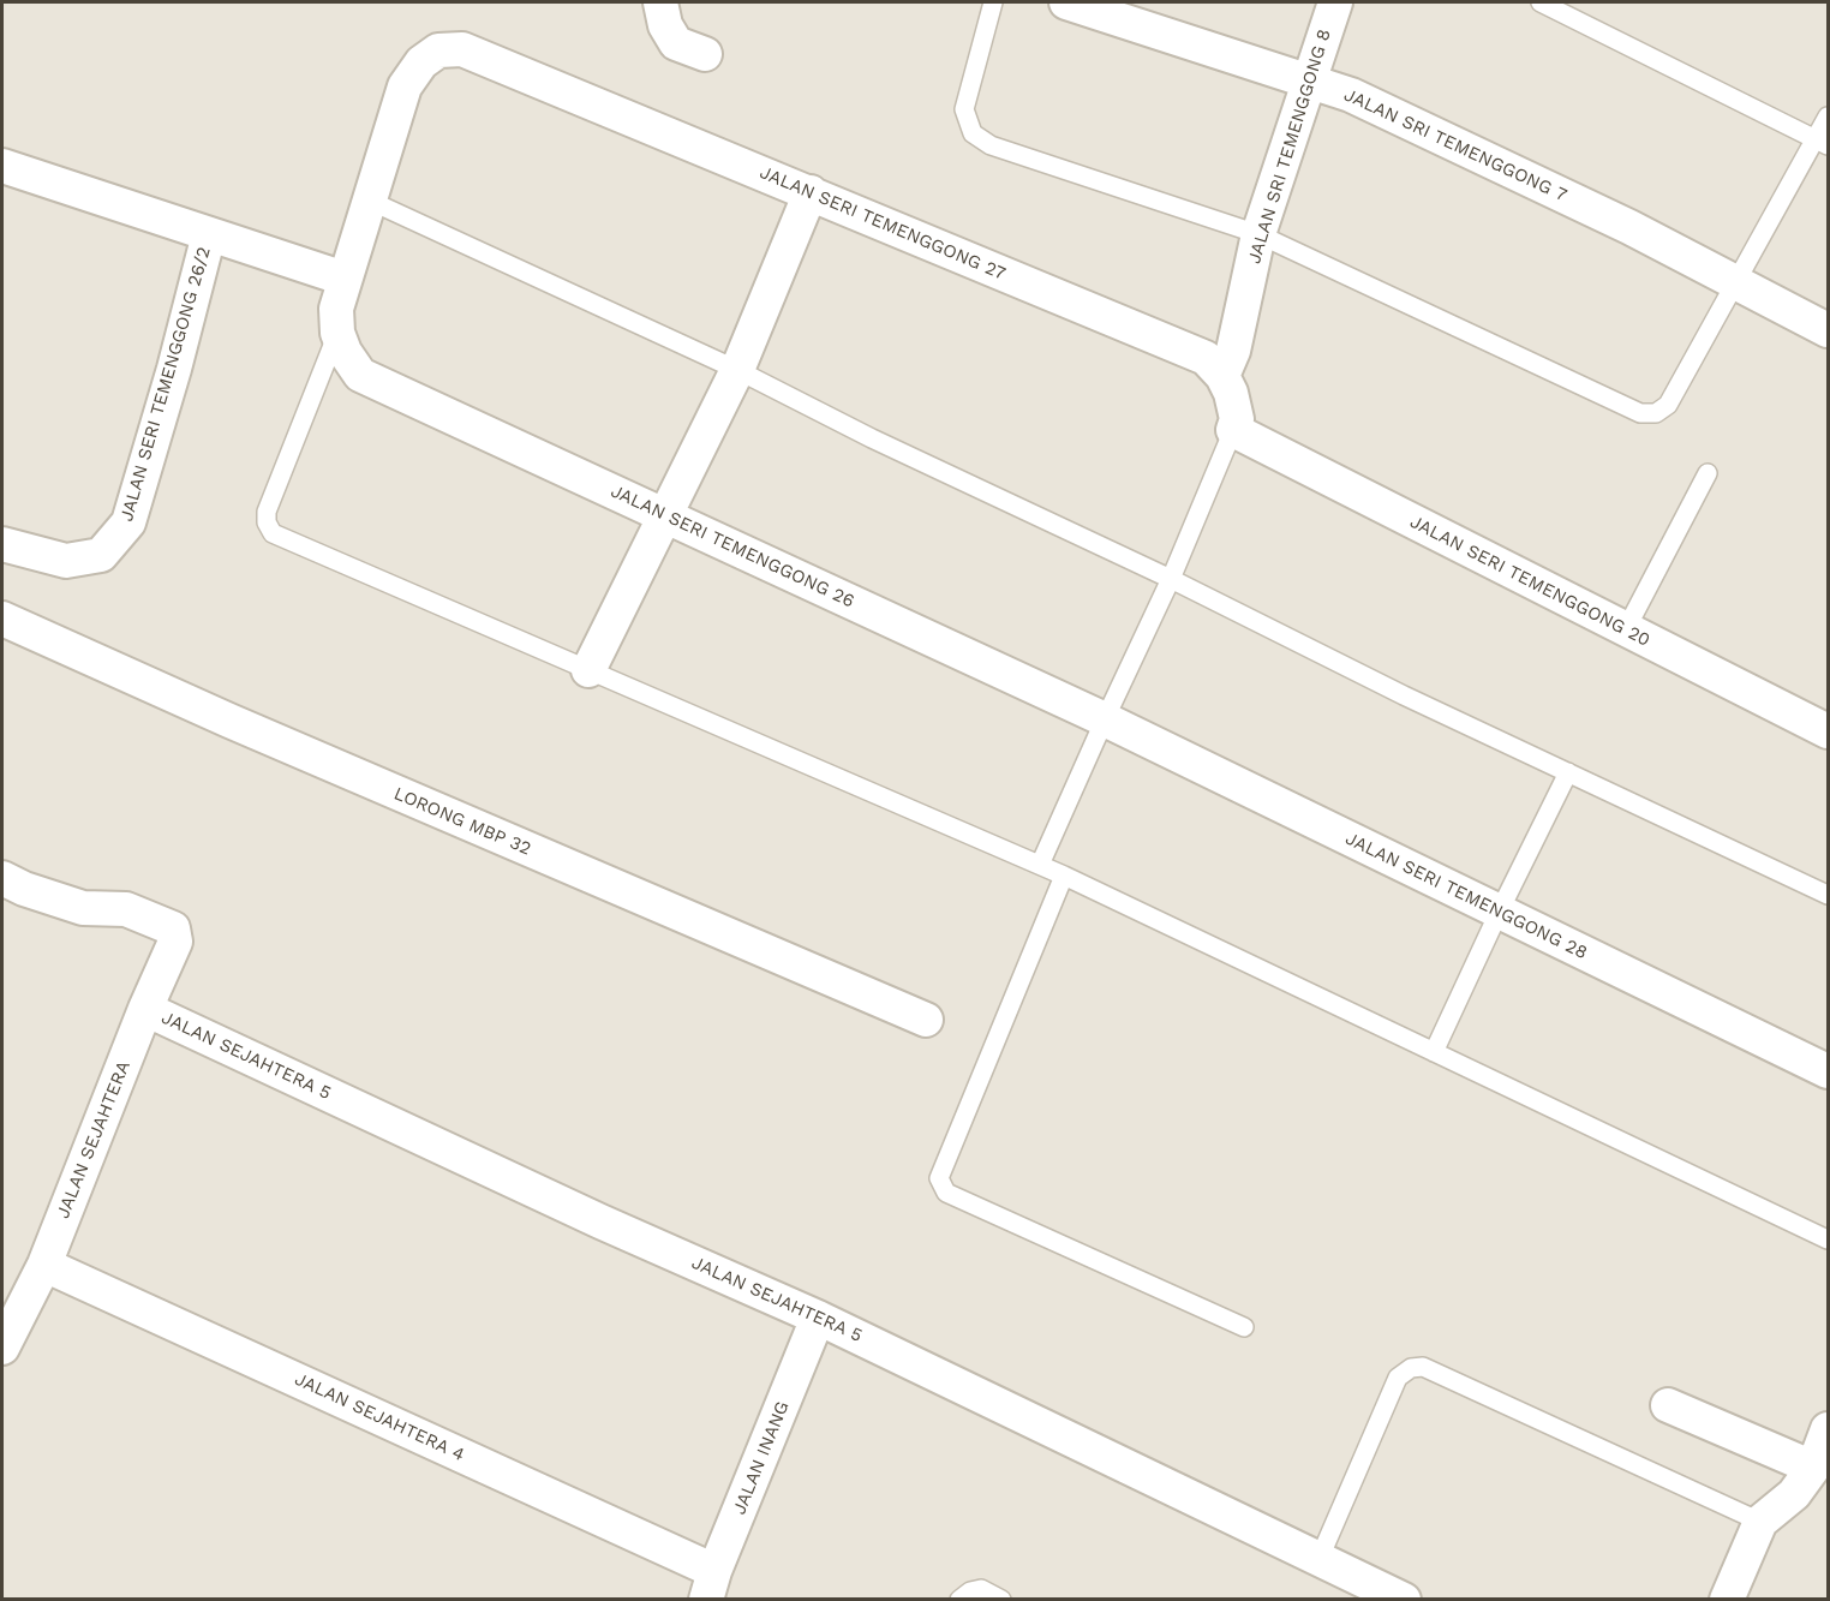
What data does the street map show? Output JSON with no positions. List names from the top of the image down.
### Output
{
  "streets": {
    "street": [
      "JALAN SRI TEMENGGONG 7",
      "JALAN SRI TEMENGGONG 8",
      "JALAN SERI TEMENGGONG 27",
      "JALAN SERI TEMENGGONG 26/2",
      "JALAN SERI TEMENGGONG 26",
      "JALAN SERI TEMENGGONG 20",
      "LORONG MBP 32",
      "JALAN SERI TEMENGGONG 28",
      "JALAN SEJAHTERA 5",
      "JALAN SEJAHTERA",
      "JALAN SEJAHTERA 4",
      "JALAN INANG"
    ]
  },
  "crossings": [
    ["JALAN SRI TEMENGGONG 7", "JALAN SRI TEMENGGONG 8"],
    ["JALAN SRI TEMENGGONG 8", "JALAN SERI TEMENGGONG 27"],
    ["JALAN SERI TEMENGGONG 27", "JALAN SERI TEMENGGONG 26"],
    ["JALAN SERI TEMENGGONG 26", "JALAN SERI TEMENGGONG 28"],
    ["JALAN SEJAHTERA 5", "JALAN SEJAHTERA"],
    ["JALAN SEJAHTERA 5", "JALAN INANG"],
    ["JALAN SEJAHTERA", "JALAN SEJAHTERA 4"],
    ["JALAN SEJAHTERA 4", "JALAN INANG"]
  ]
}
